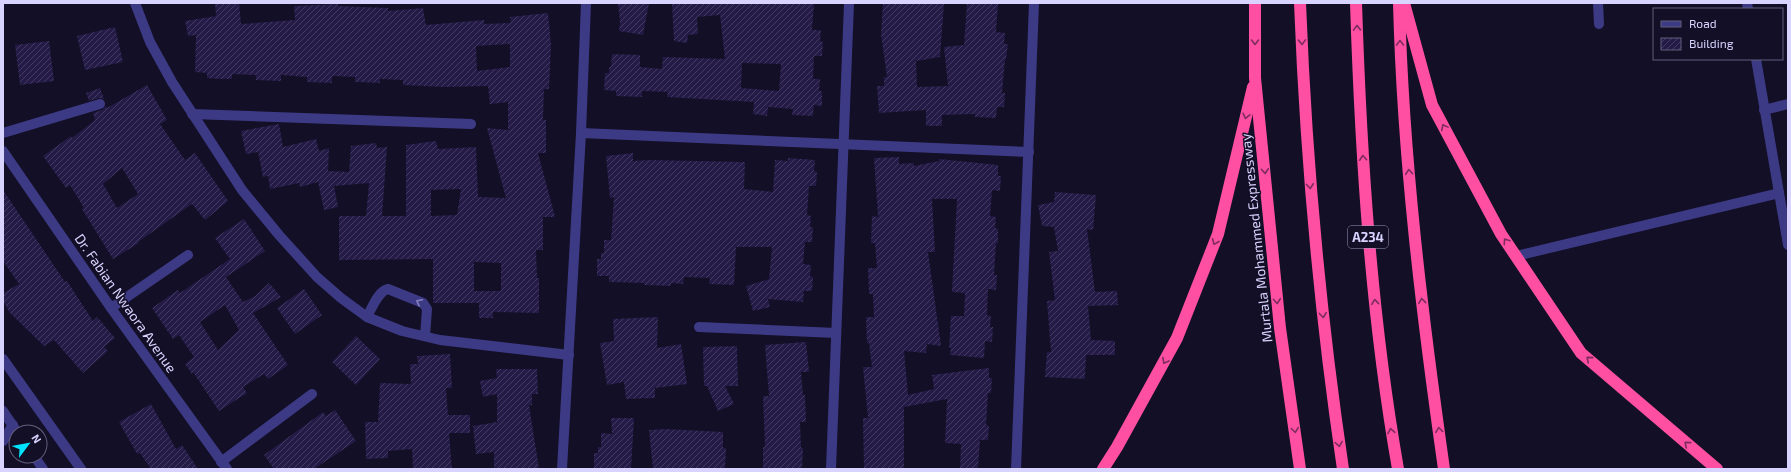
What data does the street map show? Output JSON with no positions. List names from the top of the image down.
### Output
{
  "streets": {
    "highway": ["A234", "Murtala Mohammed Expressway"],
    "street": ["Dr. Fabian Nwaora Avenue"]
  },
  "legend": ["Road", "Building"],
  "north": "top right"
}
